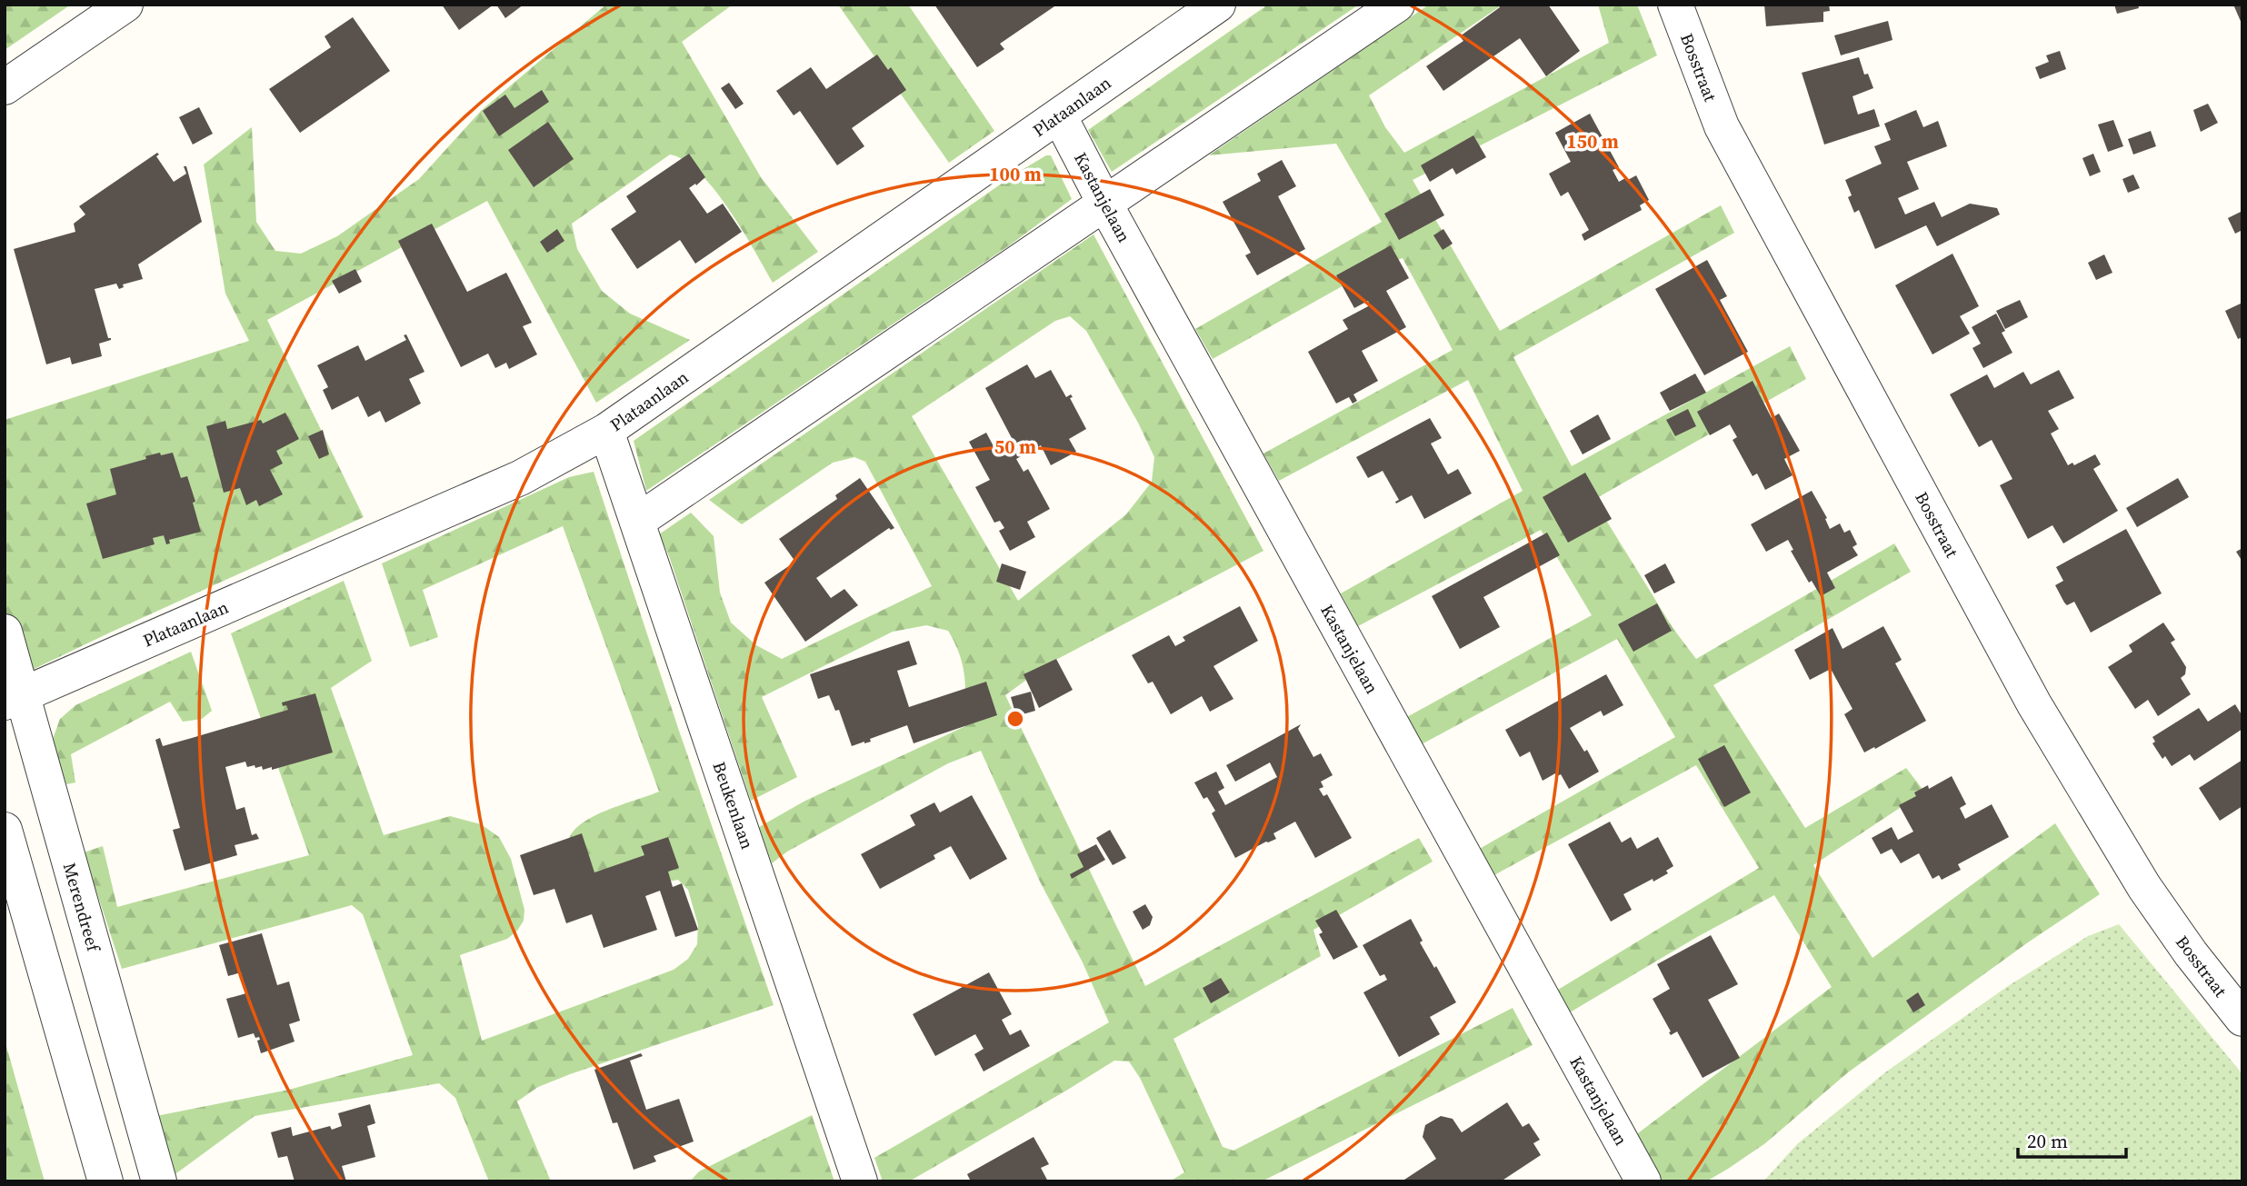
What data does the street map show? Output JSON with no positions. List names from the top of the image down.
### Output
{
  "streets": {
    "street": [
      "Bosstraat",
      "Plataanlaan",
      "Kastanjelaan",
      "Beukenlaan",
      "Merendreef"
    ]
  },
  "crossings": [
    ["Plataanlaan", "Kastanjelaan"],
    ["Plataanlaan", "Beukenlaan"],
    ["Plataanlaan", "Merendreef"]
  ],
  "scale_bar": "20 m",
  "rings": ["150 m", "100 m", "50 m"]
}
